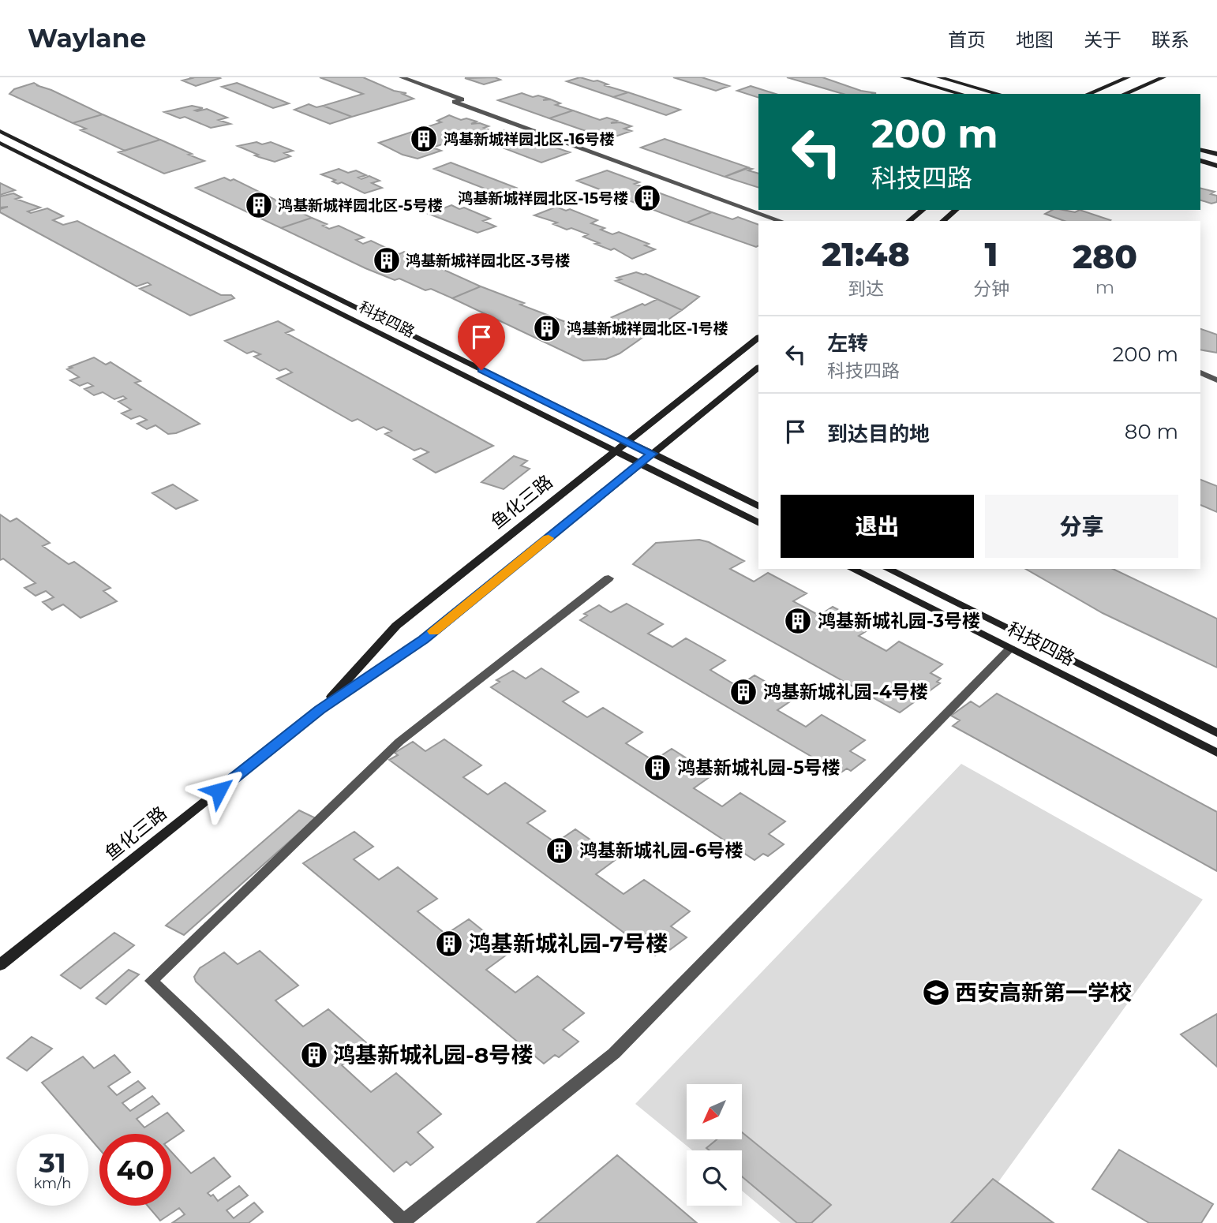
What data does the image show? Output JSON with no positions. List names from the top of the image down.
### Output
{
  "streets": {
    "street": ["科技四路", "鱼化三路"]
  },
  "crossings": [
    ["科技四路", "鱼化三路"]
  ],
  "places": {
    "building": [
      "鸿基新城祥园北区-16号楼",
      "鸿基新城祥园北区-15号楼",
      "鸿基新城祥园北区-5号楼",
      "鸿基新城祥园北区-3号楼",
      "鸿基新城祥园北区-1号楼",
      "鸿基新城礼园-3号楼",
      "鸿基新城礼园-4号楼",
      "鸿基新城礼园-5号楼",
      "鸿基新城礼园-6号楼",
      "鸿基新城礼园-7号楼",
      "鸿基新城礼园-8号楼"
    ],
    "school or university": ["西安高新第一学校"]
  },
  "north": "bottom left",
  "page": {
    "header": "Waylane",
    "nav": [
      "首页",
      "地图",
      "关于",
      "联系"
    ],
    "turn": ["200 m", "科技四路"],
    "eta": [
      "21:48",
      "到达",
      "1",
      "分钟",
      "280",
      "m"
    ],
    "list": [
      {
        "name": "左转",
        "note": "科技四路",
        "value": "200 m"
      },
      {
        "name": "到达目的地",
        "value": "80 m"
      }
    ],
    "buttons": ["退出", "分享"],
    "speed": "31 km/h",
    "limit": "40"
  }
}
